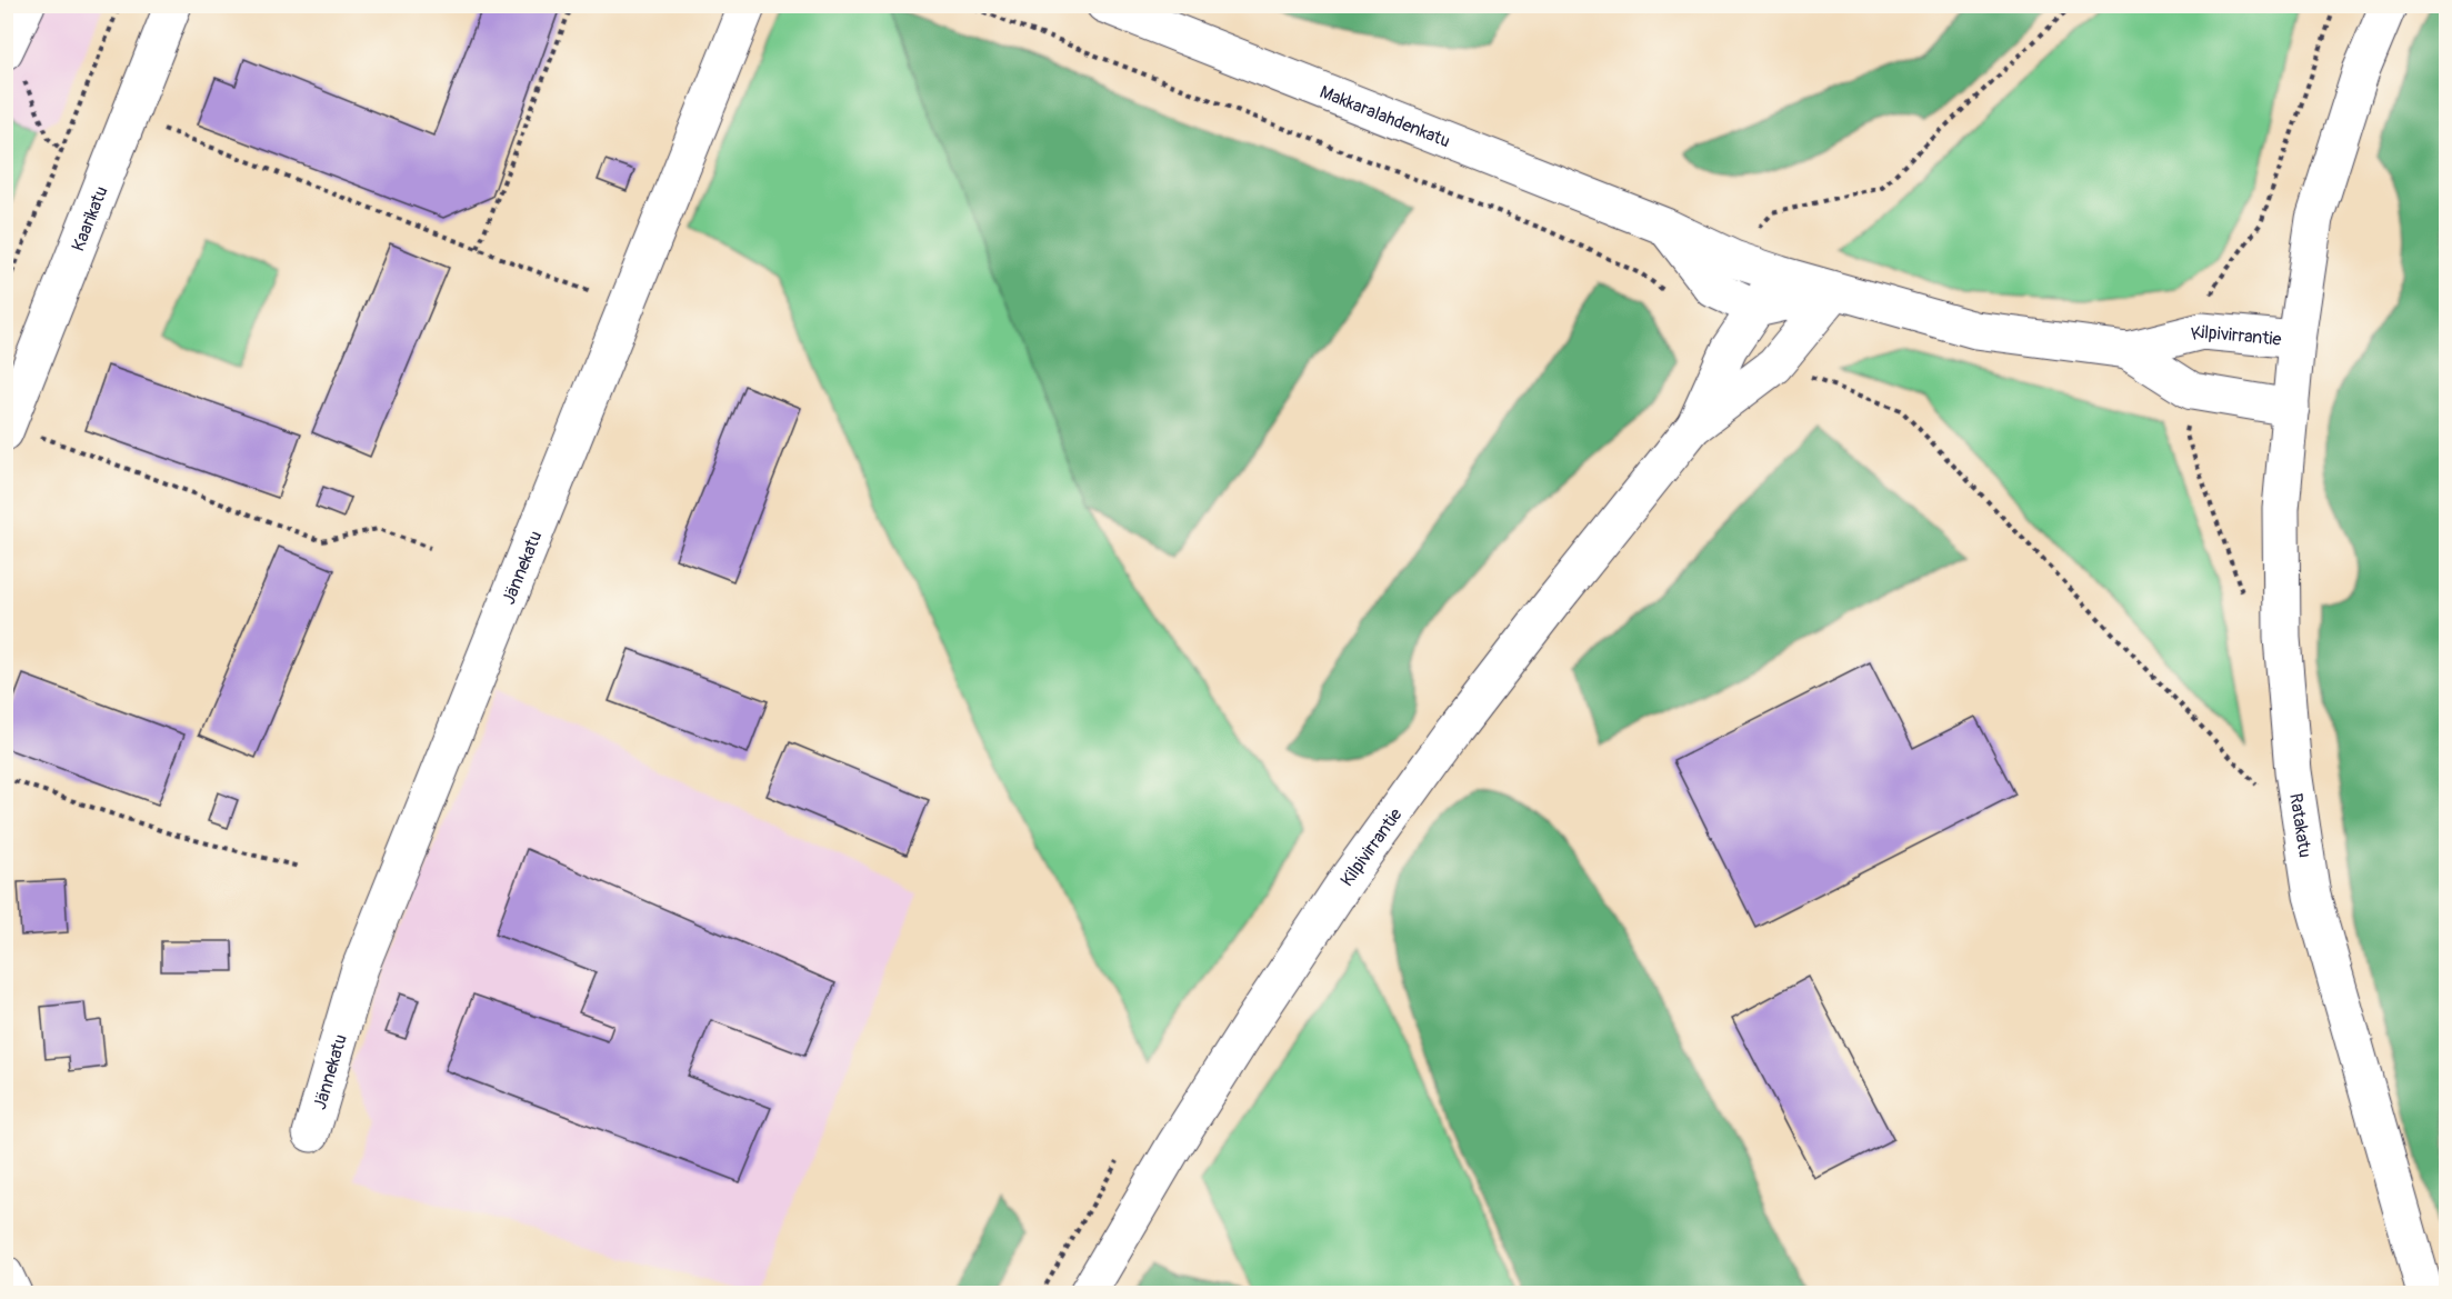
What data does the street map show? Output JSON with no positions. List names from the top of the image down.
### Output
{
  "streets": {
    "street": [
      "Makkaralahdenkatu",
      "Kaarikatu",
      "Kilpivirrantie",
      "Jännekatu",
      "Ratakatu"
    ]
  },
  "crossings": [
    ["Makkaralahdenkatu", "Kilpivirrantie"],
    ["Kilpivirrantie", "Ratakatu"]
  ]
}
